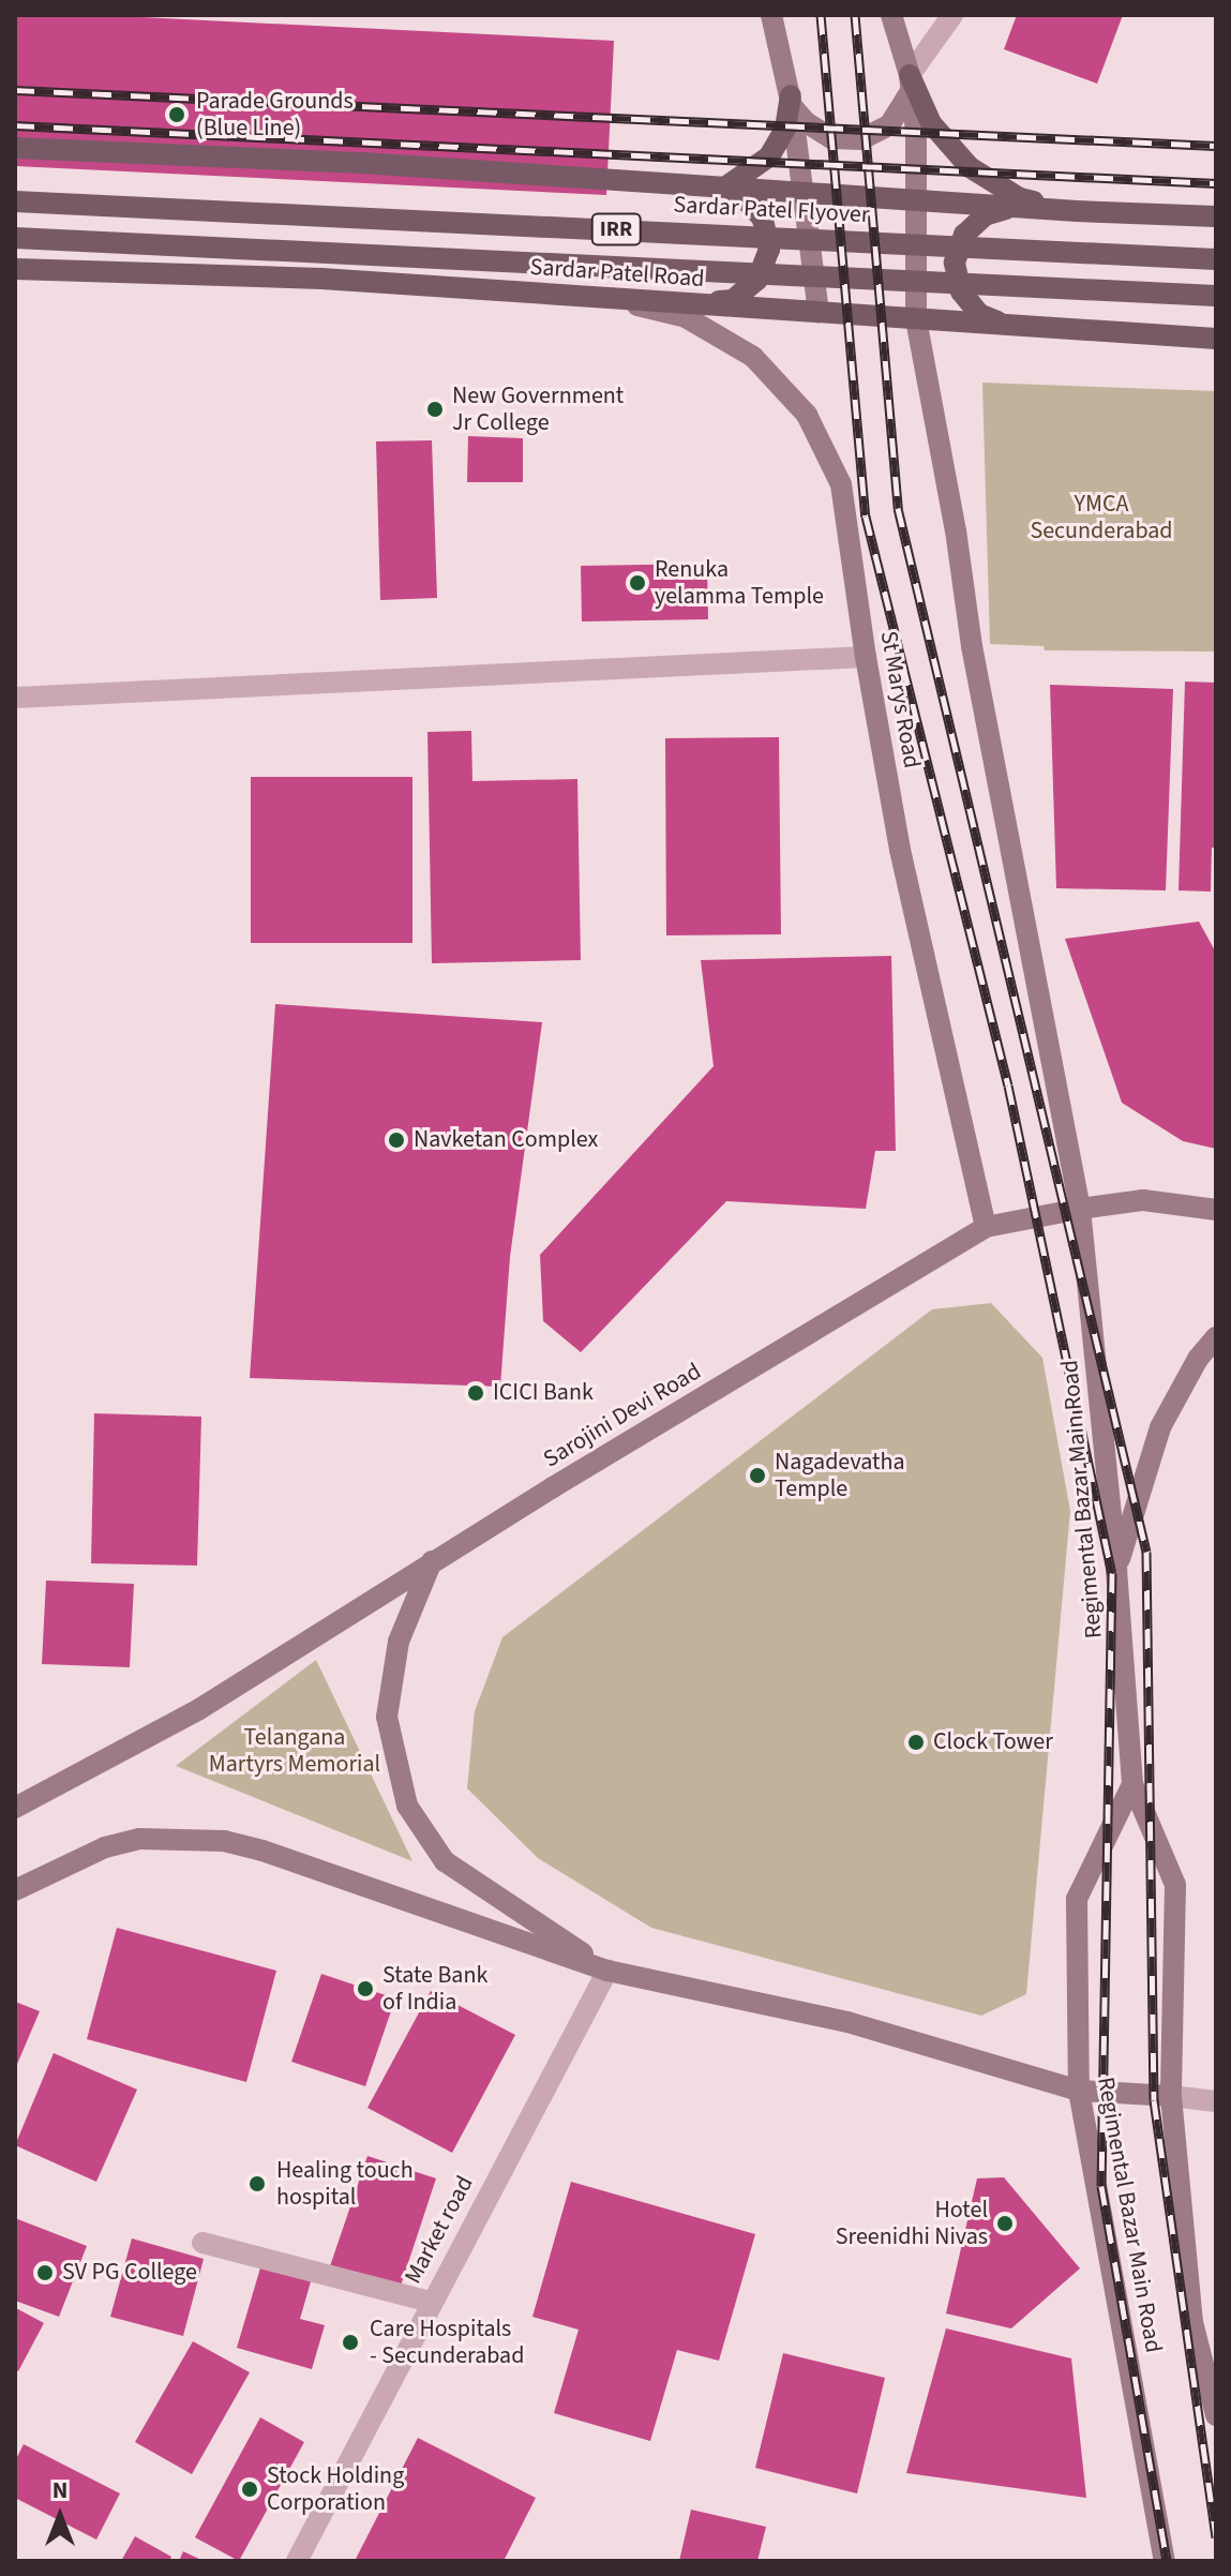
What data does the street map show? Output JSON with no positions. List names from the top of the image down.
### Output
{
  "streets": {
    "main road": [
      "Sardar Patel Flyover",
      "IRR",
      "Sardar Patel Road",
      "St Marys Road",
      "Sarojini Devi Road",
      "Regimental Bazar Main Road"
    ],
    "street": ["Market road"]
  },
  "crossings": [
    ["IRR", "Sardar Patel Road"],
    ["Sardar Patel Road", "St Marys Road"],
    ["St Marys Road", "Sarojini Devi Road"],
    ["Sarojini Devi Road", "Regimental Bazar Main Road"]
  ],
  "parks": ["YMCA Secunderabad", "Telangana Martyrs Memorial"],
  "places": [
    "Parade Grounds (Blue Line)",
    "New Government Jr College",
    "Renuka yelamma Temple",
    "Navketan Complex",
    "ICICI Bank",
    "Nagadevatha Temple",
    "Clock Tower",
    "State Bank of India",
    "Healing touch hospital",
    "Hotel Sreenidhi Nivas",
    "SV PG College",
    "Care Hospitals - Secunderabad",
    "Stock Holding Corporation"
  ],
  "north": "top"
}
